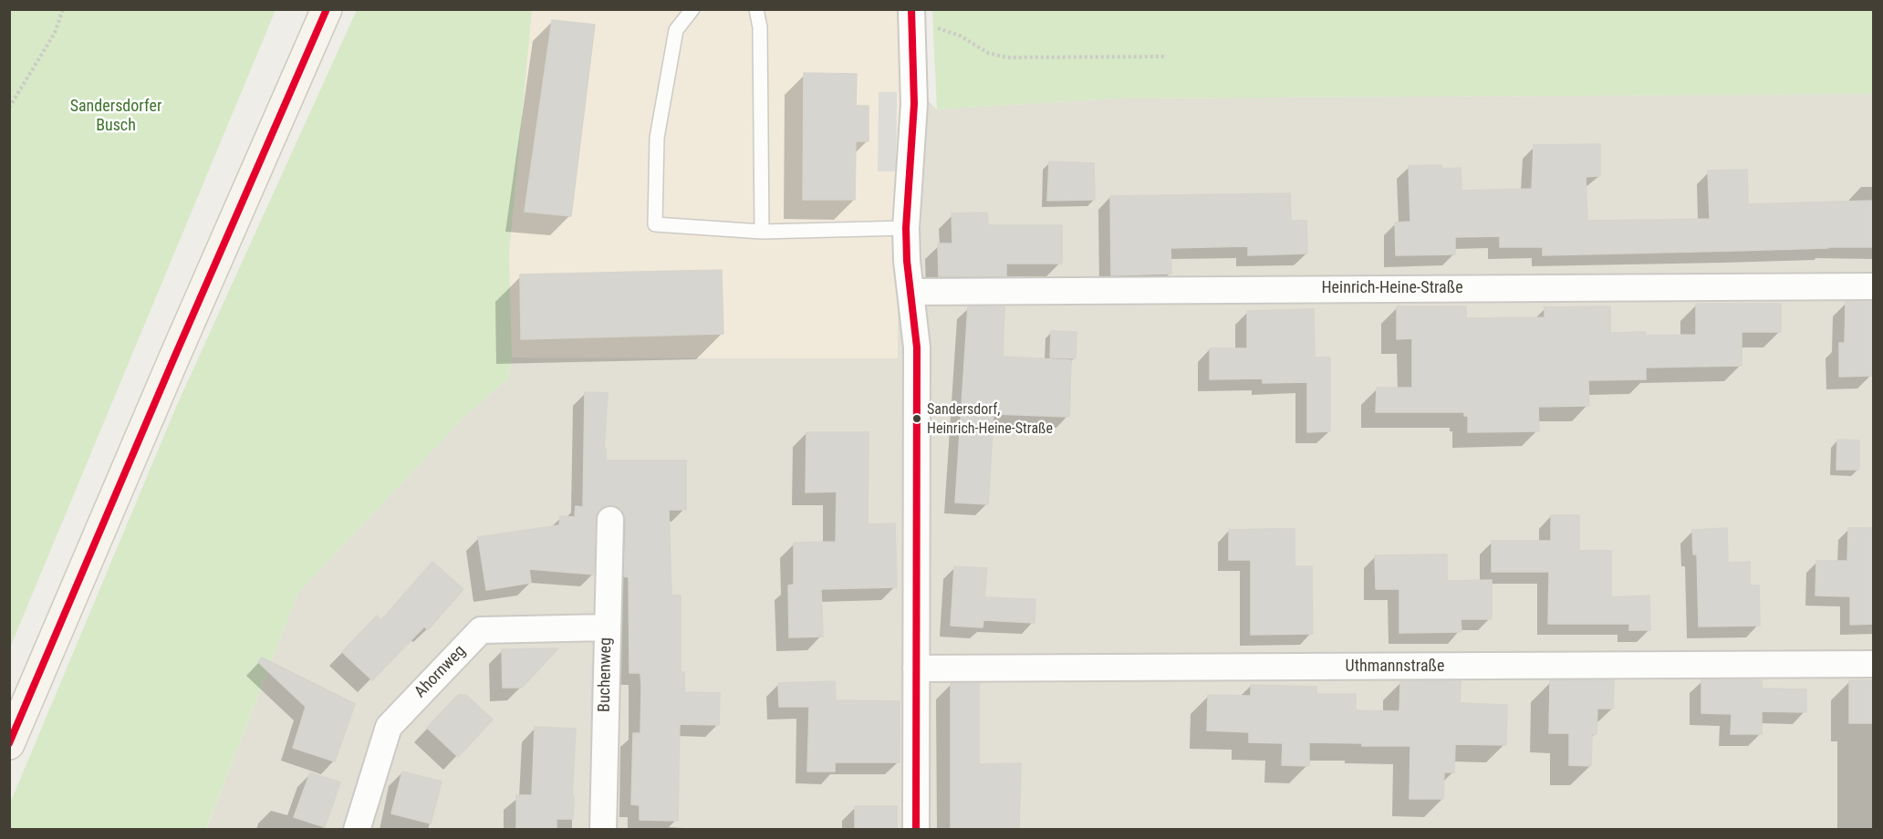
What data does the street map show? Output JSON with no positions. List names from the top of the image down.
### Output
{
  "streets": {
    "street": [
      "Heinrich-Heine-Straße",
      "Uthmannstraße",
      "Ahornweg",
      "Buchenweg"
    ]
  },
  "crossings": [
    ["Ahornweg", "Buchenweg"]
  ],
  "parks": ["Sandersdorfer Busch"],
  "places": ["Sandersdorf, Heinrich-Heine-Straße"]
}
